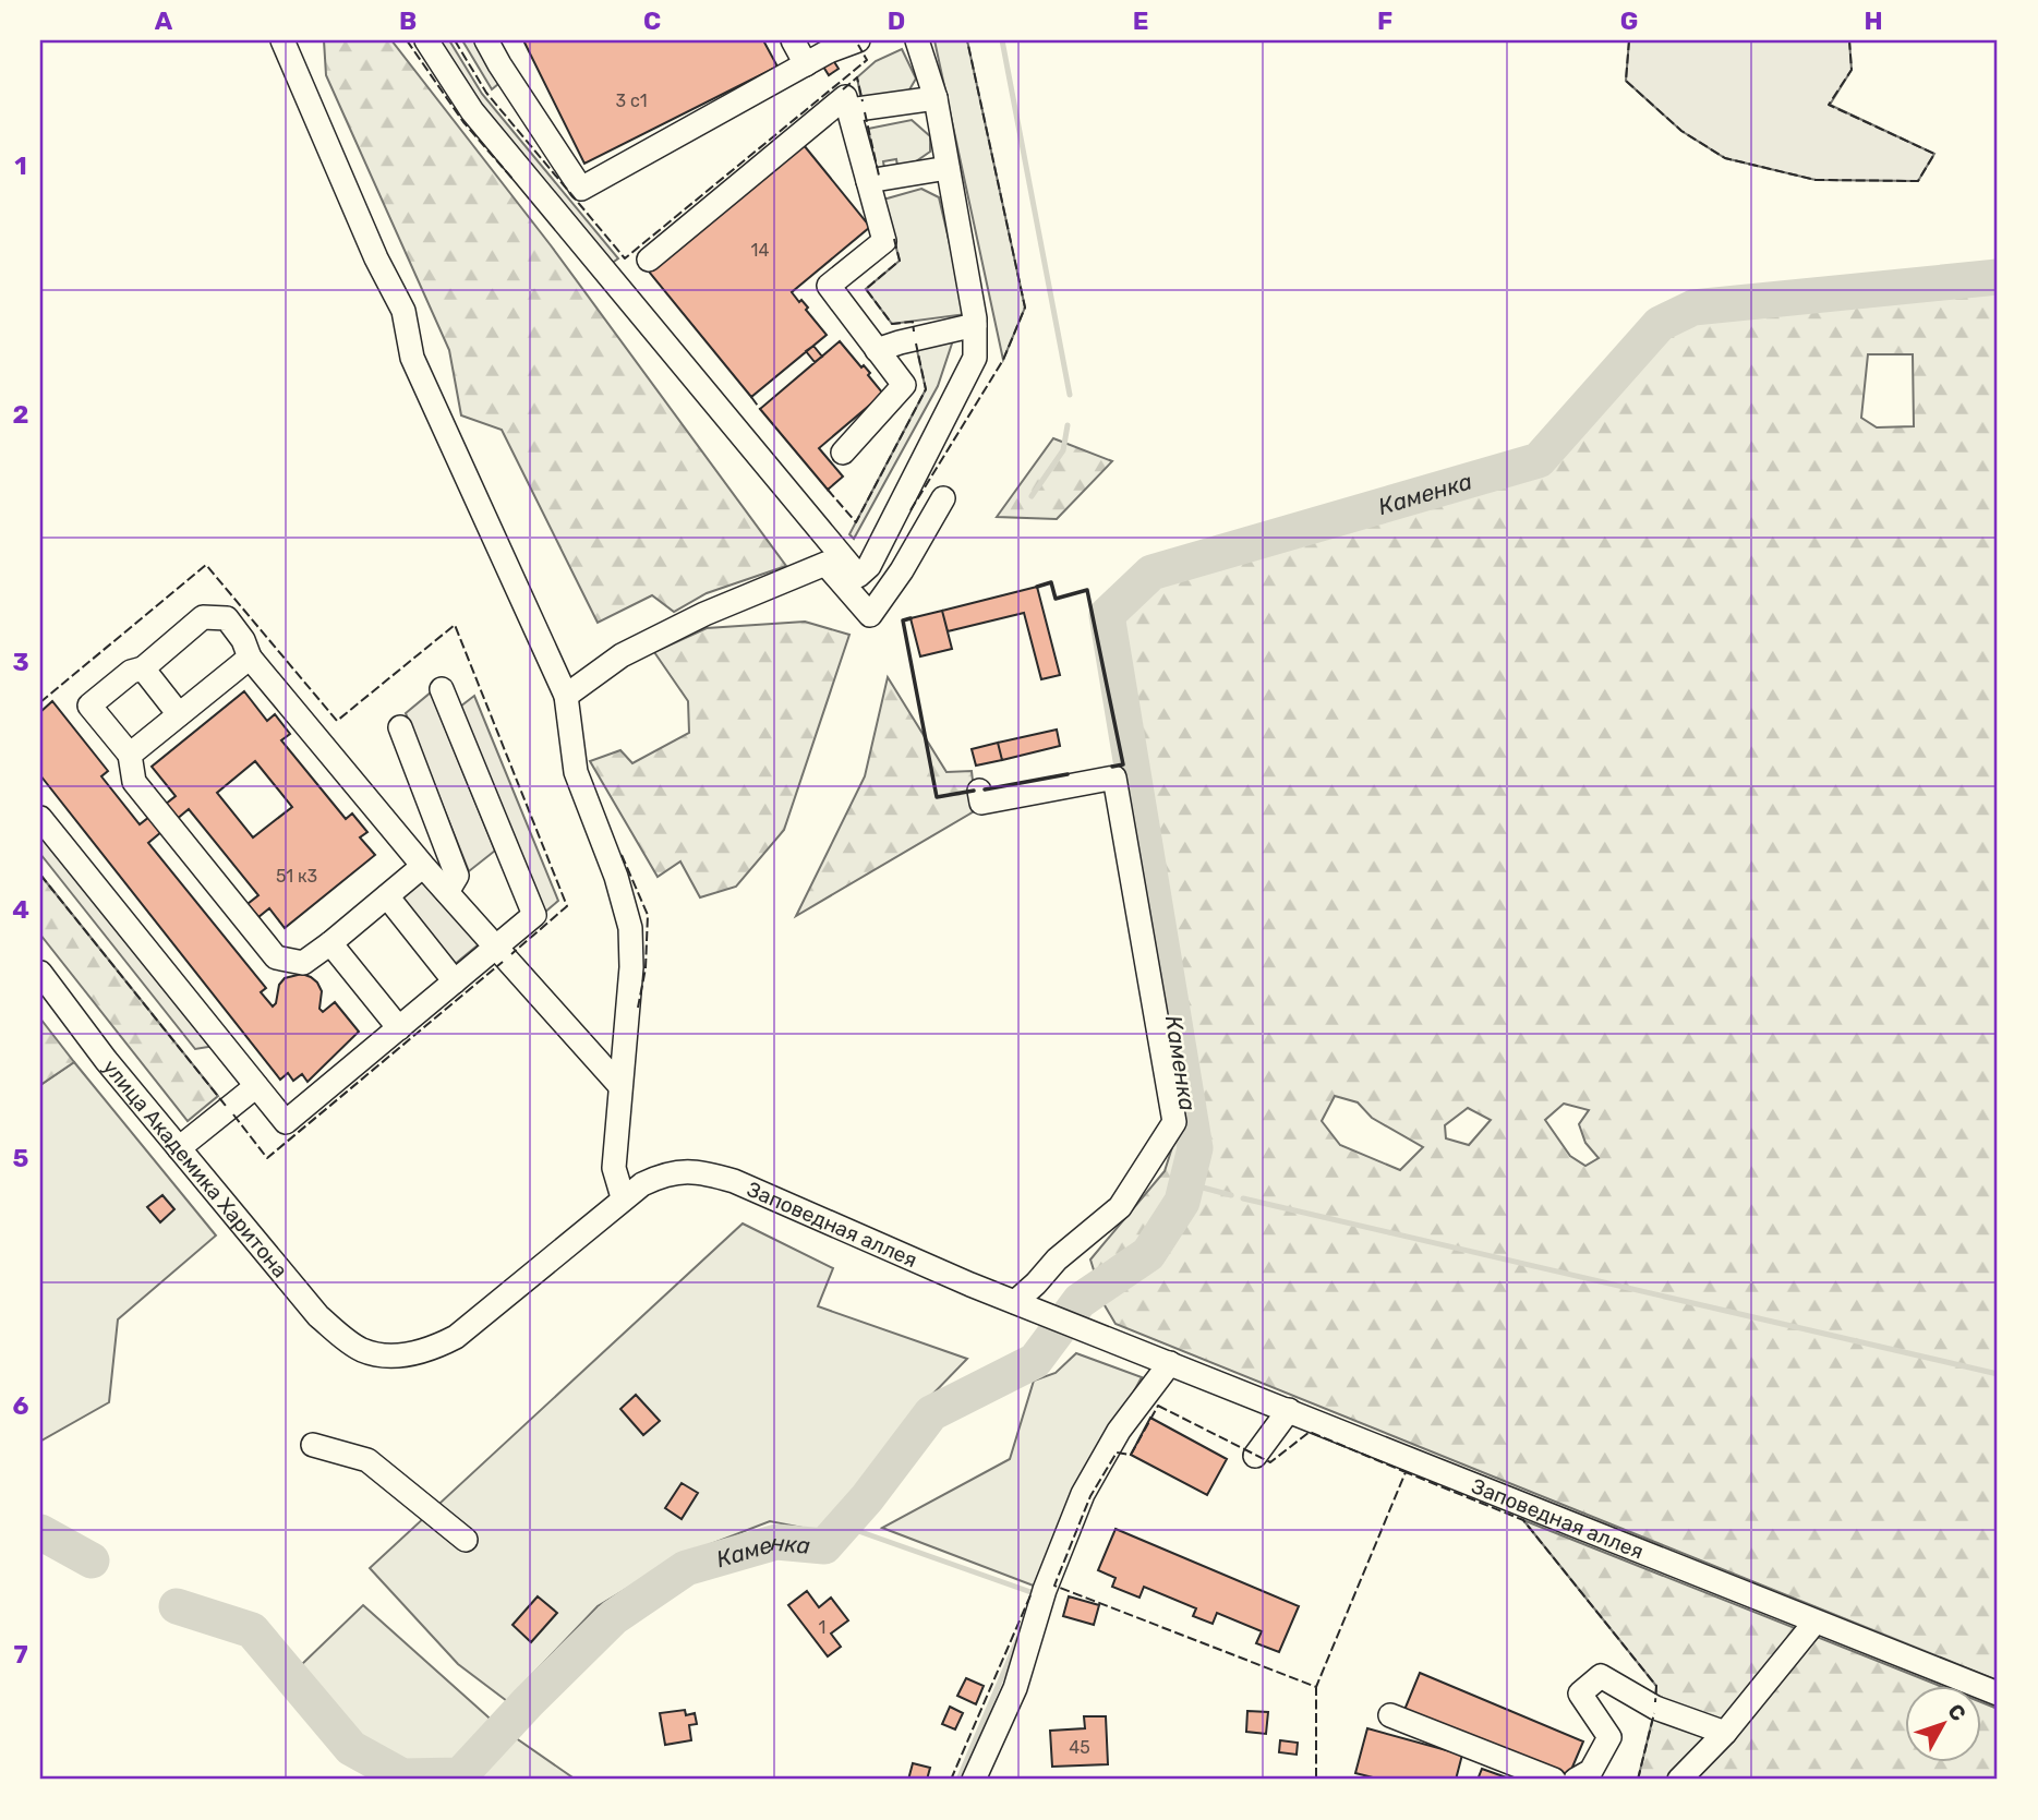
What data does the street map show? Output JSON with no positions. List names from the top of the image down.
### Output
{
  "streets": {
    "street": ["улица Академика Харитона", "Заповедная аллея"]
  },
  "crossings": [
    ["улица Академика Харитона", "Заповедная аллея"]
  ],
  "water": ["Каменка"],
  "house_numbers": [
    "3 с1",
    "14",
    "51 к3",
    "1",
    "45"
  ],
  "north": "top right",
  "grid": {
    "columns": [
      "A",
      "B",
      "C",
      "D",
      "E",
      "F",
      "G",
      "H"
    ],
    "rows": [
      "1",
      "2",
      "3",
      "4",
      "5",
      "6",
      "7"
    ]
  }
}
